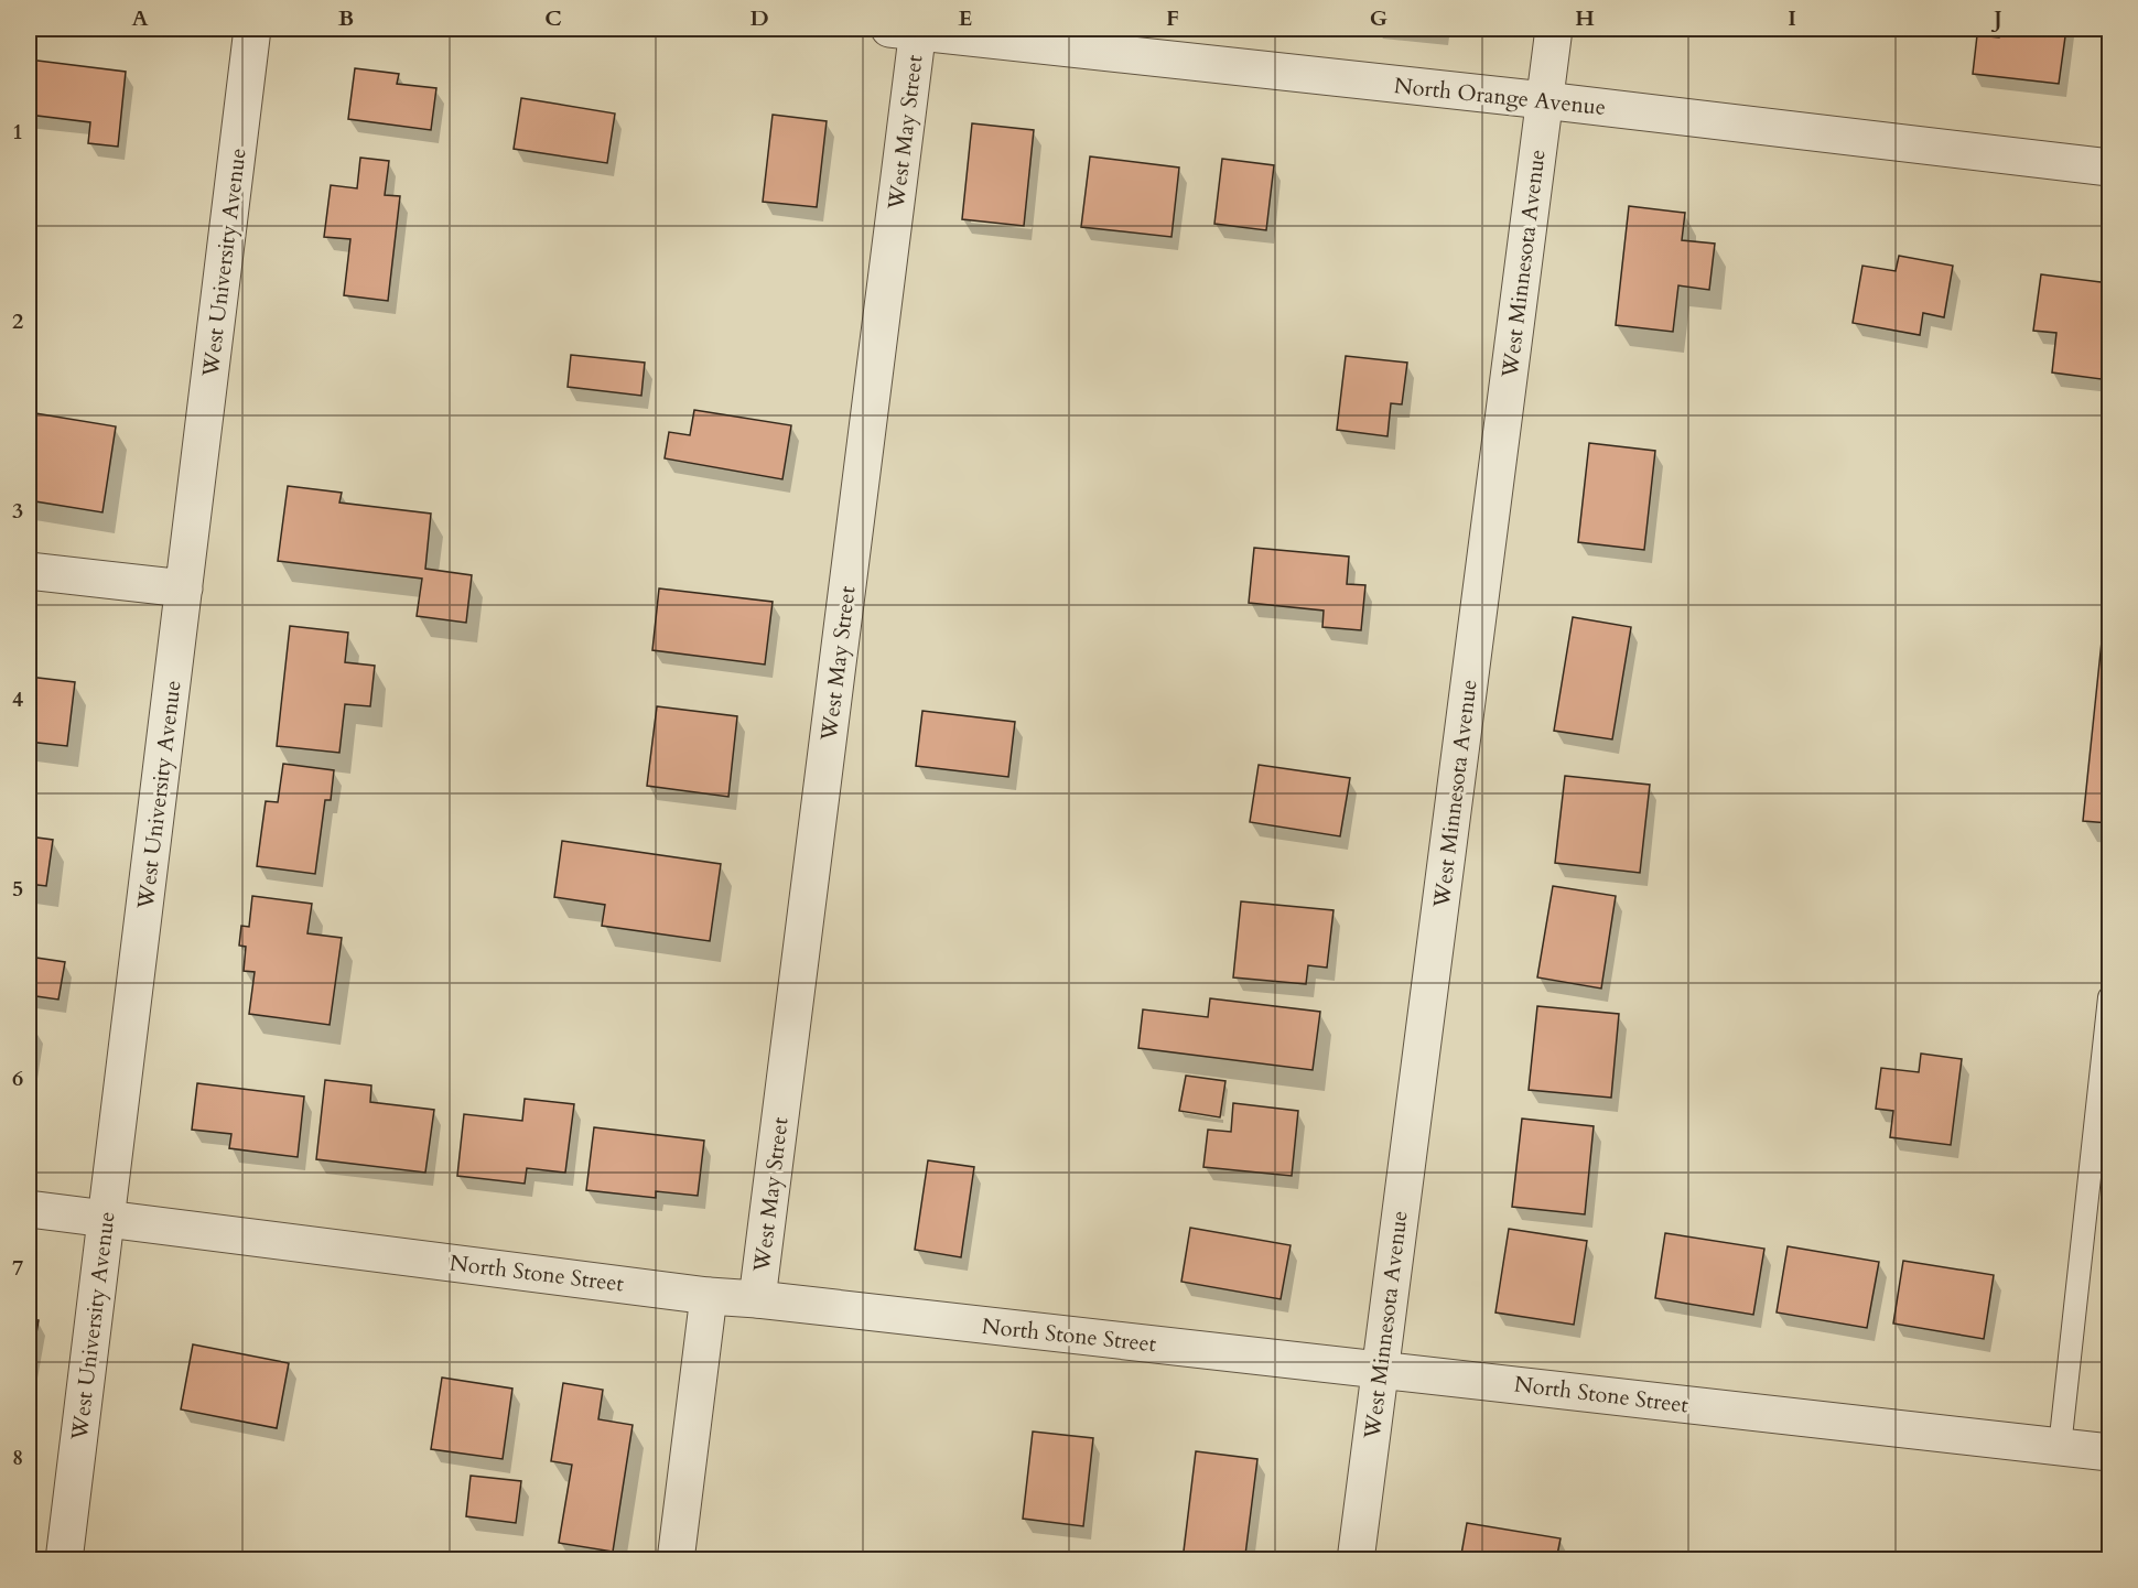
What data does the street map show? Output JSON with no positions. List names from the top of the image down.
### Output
{
  "streets": {
    "street": [
      "North Orange Avenue",
      "West May Street",
      "West University Avenue",
      "West Minnesota Avenue",
      "North Stone Street"
    ]
  },
  "crossings": [
    ["North Orange Avenue", "West May Street"],
    ["North Orange Avenue", "West Minnesota Avenue"],
    ["West May Street", "North Stone Street"],
    ["West University Avenue", "North Stone Street"],
    ["West Minnesota Avenue", "North Stone Street"]
  ],
  "grid": {
    "columns": [
      "A",
      "B",
      "C",
      "D",
      "E",
      "F",
      "G",
      "H",
      "I",
      "J"
    ],
    "rows": [
      "1",
      "2",
      "3",
      "4",
      "5",
      "6",
      "7",
      "8"
    ]
  }
}
